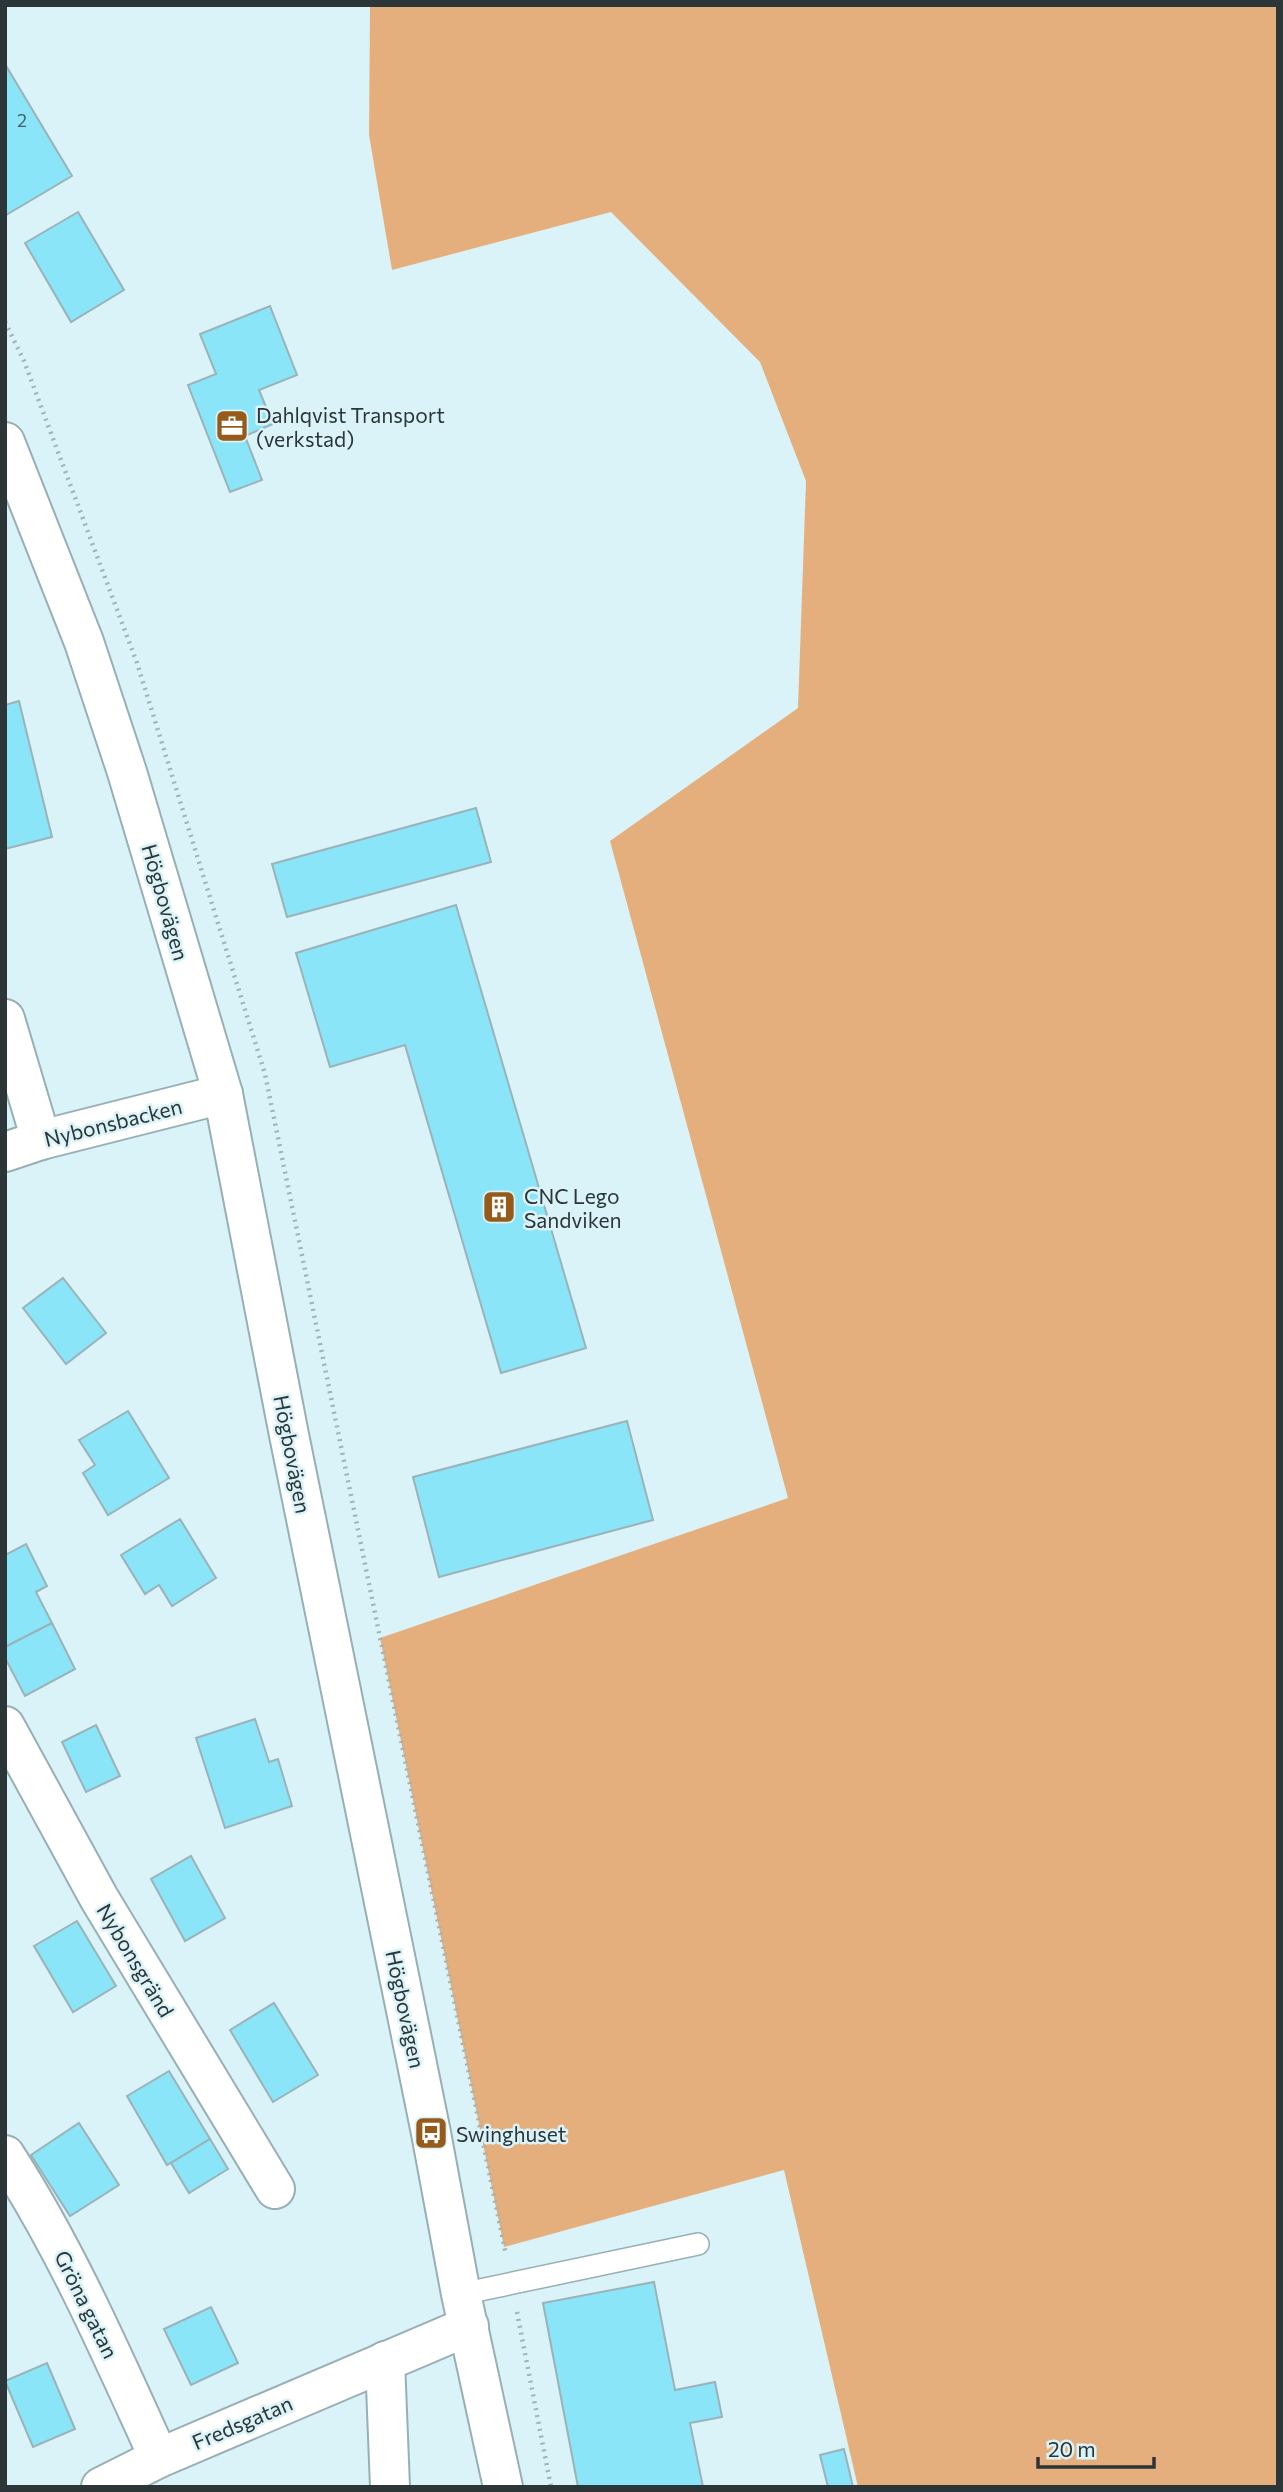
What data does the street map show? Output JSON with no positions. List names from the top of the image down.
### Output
{
  "streets": {
    "main road": [
      "Högbovägen",
      "Nybonsbacken",
      "Nybonsgränd",
      "Gröna gatan",
      "Fredsgatan"
    ]
  },
  "crossings": [
    ["Högbovägen", "Nybonsbacken"],
    ["Högbovägen", "Fredsgatan"],
    ["Gröna gatan", "Fredsgatan"]
  ],
  "places": {
    "office": ["Dahlqvist Transport (verkstad)"],
    "building": ["CNC Lego Sandviken"],
    "bus stop": ["Swinghuset"]
  },
  "house_numbers": ["2"],
  "scale_bar": "20 m"
}
